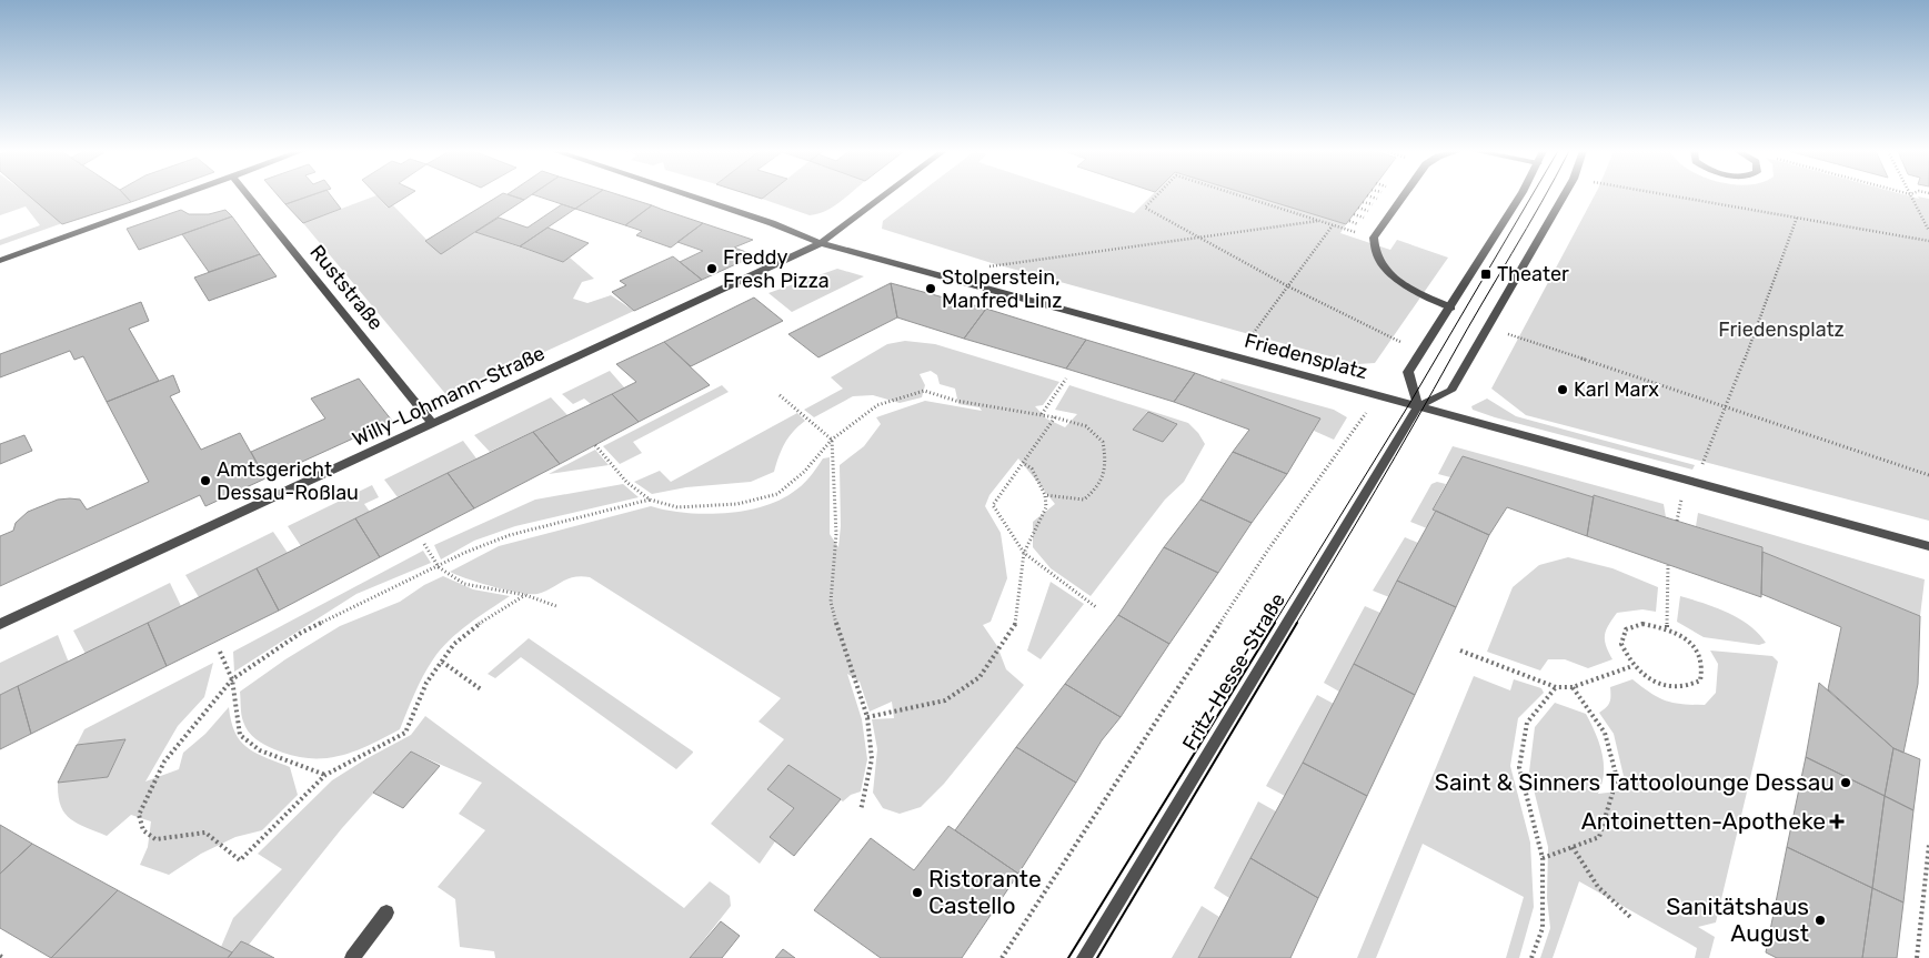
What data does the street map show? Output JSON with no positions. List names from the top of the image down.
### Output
{
  "streets": {
    "street": [
      "Ruststraße",
      "Friedensplatz",
      "Willy-Lohmann-Straße",
      "Fritz-Hesse-Straße"
    ]
  },
  "crossings": [
    ["Ruststraße", "Willy-Lohmann-Straße"],
    ["Friedensplatz", "Willy-Lohmann-Straße"],
    ["Friedensplatz", "Fritz-Hesse-Straße"]
  ],
  "parks": ["Friedensplatz"],
  "places": {
    "other": [
      "Freddy Fresh Pizza",
      "Stolperstein, Manfred Linz",
      "Karl Marx",
      "Amtsgericht Dessau-Roßlau",
      "Saint & Sinners Tattoolounge Dessau",
      "Ristorante Castello",
      "Sanitätshaus August"
    ],
    "transit": ["Theater"],
    "health": ["Antoinetten-Apotheke"]
  }
}
